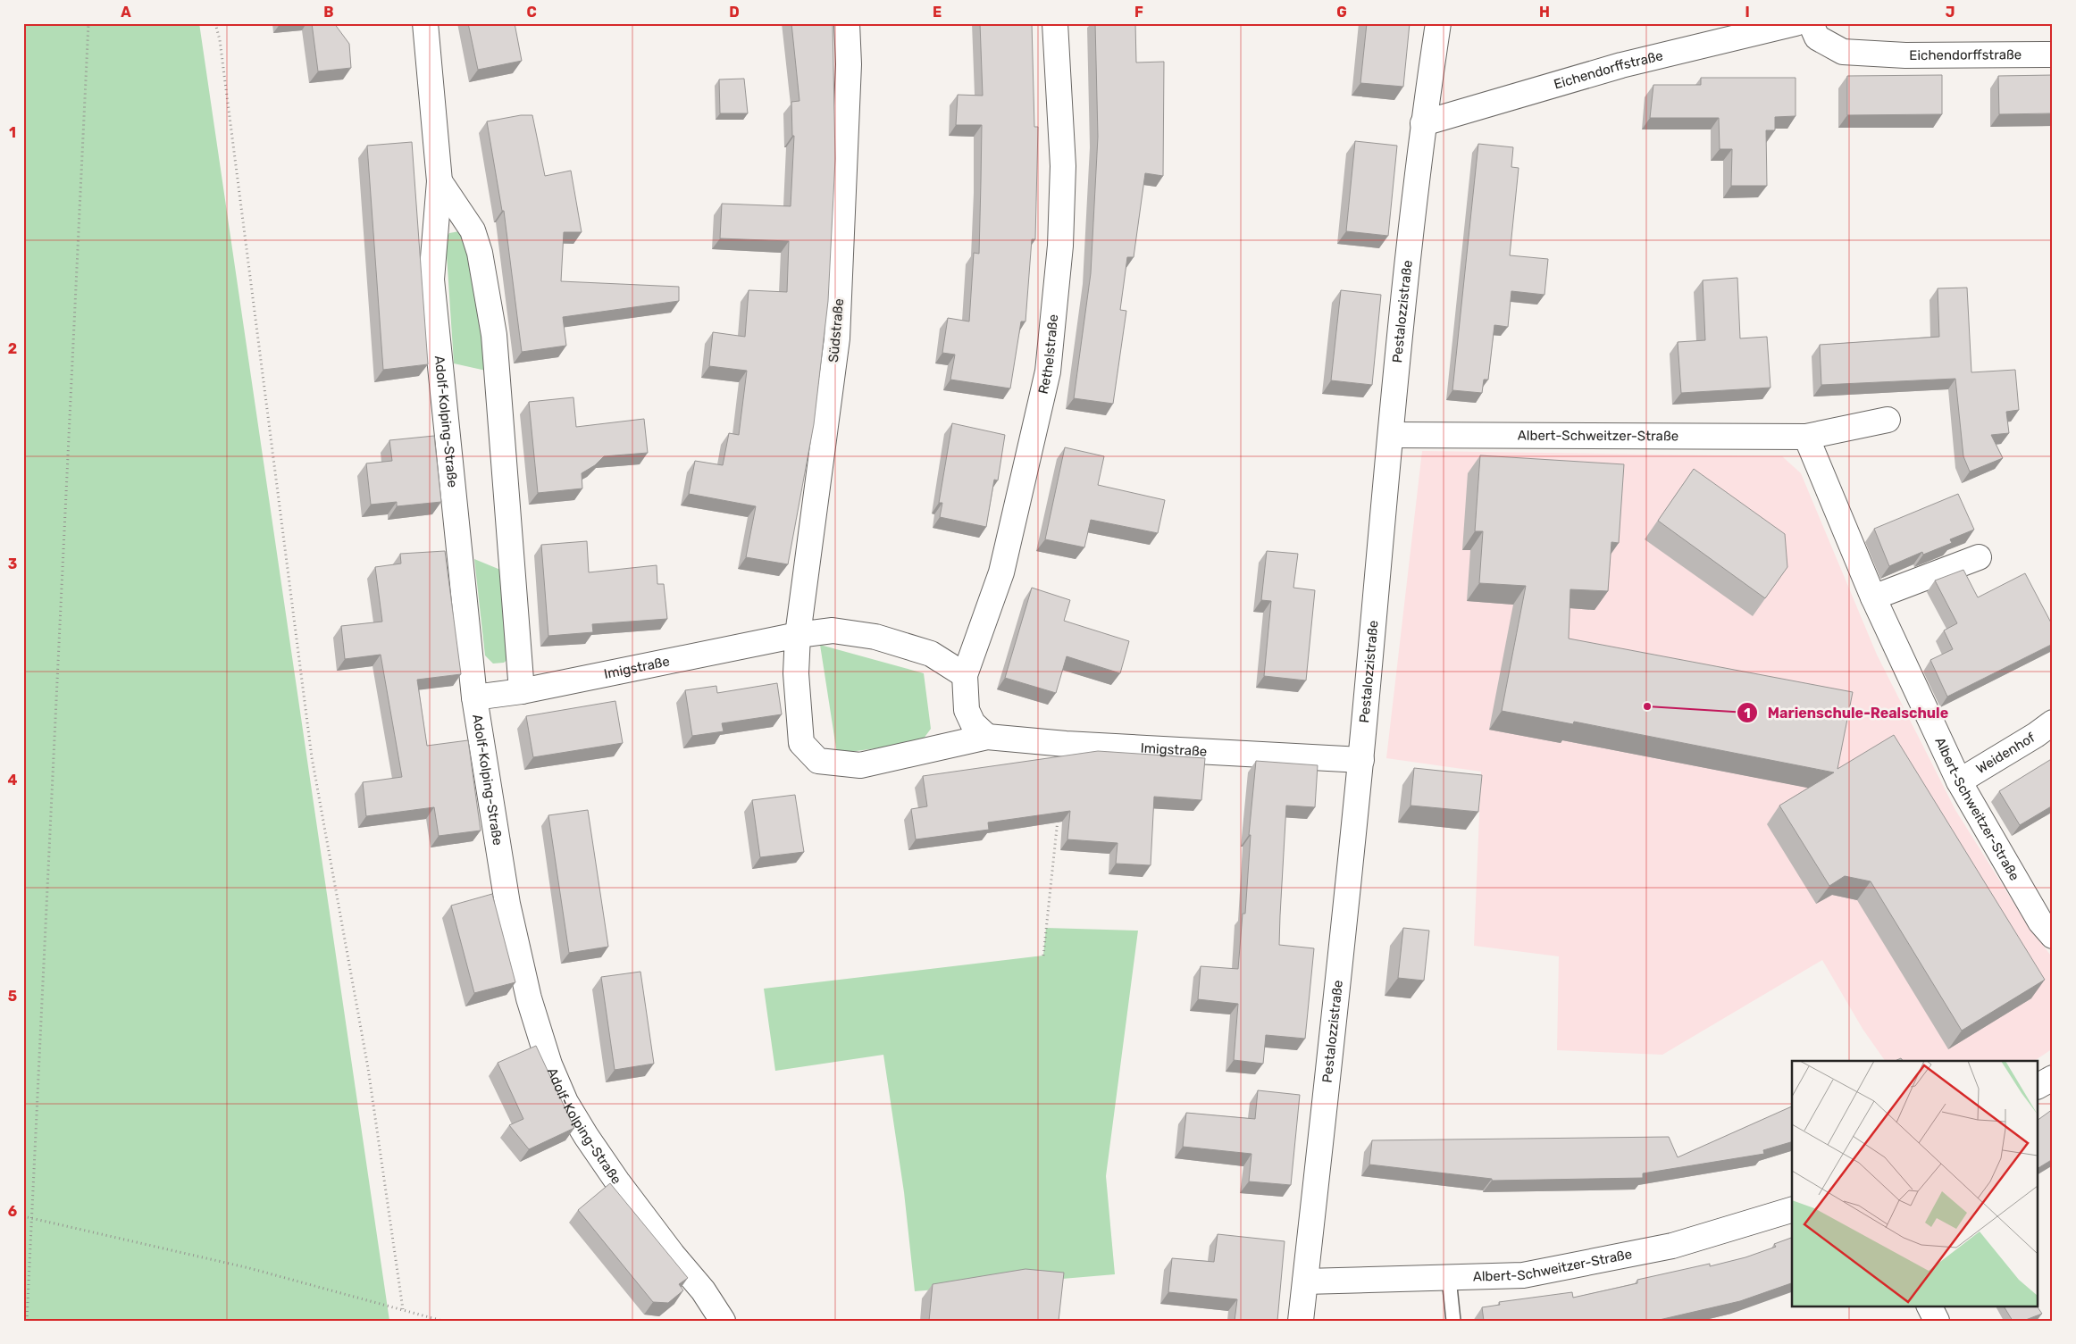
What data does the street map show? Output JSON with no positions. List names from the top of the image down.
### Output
{
  "streets": {
    "street": [
      "Eichendorffstraße",
      "Pestalozzistraße",
      "Südstraße",
      "Rethelstraße",
      "Adolf-Kolping-Straße",
      "Albert-Schweitzer-Straße",
      "Imigstraße",
      "Weidenhof"
    ]
  },
  "crossings": [
    ["Eichendorffstraße", "Pestalozzistraße"],
    ["Pestalozzistraße", "Albert-Schweitzer-Straße"],
    ["Pestalozzistraße", "Imigstraße"],
    ["Südstraße", "Imigstraße"],
    ["Rethelstraße", "Imigstraße"],
    ["Adolf-Kolping-Straße", "Imigstraße"],
    ["Albert-Schweitzer-Straße", "Weidenhof"]
  ],
  "places": ["Marienschule-Realschule"],
  "grid": {
    "columns": [
      "A",
      "B",
      "C",
      "D",
      "E",
      "F",
      "G",
      "H",
      "I",
      "J"
    ],
    "rows": [
      "1",
      "2",
      "3",
      "4",
      "5",
      "6"
    ]
  }
}
